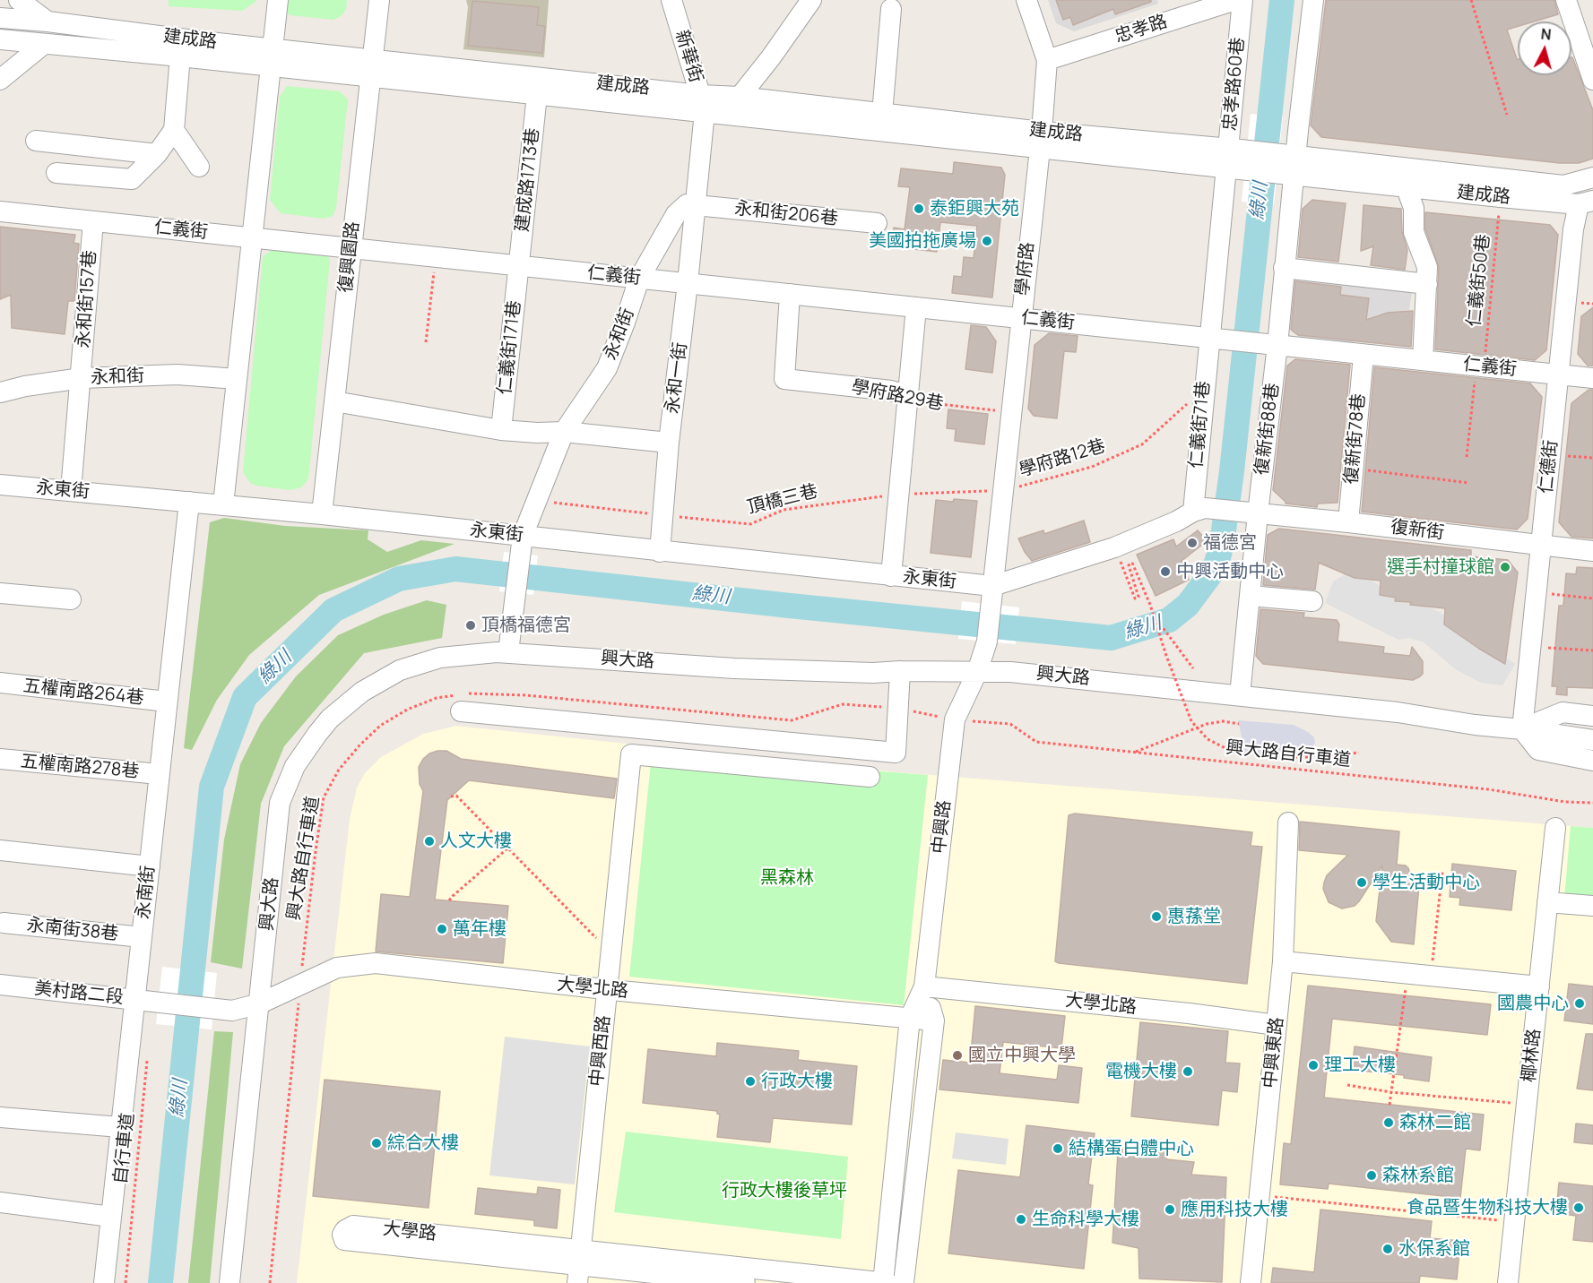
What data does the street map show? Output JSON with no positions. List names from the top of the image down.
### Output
{
  "streets": {
    "street": [
      "忠孝路",
      "建成路",
      "新華街",
      "忠孝路60巷",
      "建成路1713巷",
      "永和街206巷",
      "仁義街",
      "復興園路",
      "學府路",
      "永和街157巷",
      "永和街",
      "仁義街171巷",
      "永和一街",
      "學府路29巷",
      "仁義街71巷",
      "復新街88巷",
      "復新街78巷",
      "仁德街",
      "永東街",
      "復新街",
      "興大路",
      "五權南路264巷",
      "五權南路278巷",
      "中興路",
      "永南街",
      "永南街38巷",
      "大學北路",
      "美村路二段",
      "中興西路",
      "中興東路",
      "椰林路",
      "大學路"
    ],
    "path": [
      "仁義街50巷",
      "學府路12巷",
      "頂橋三巷",
      "興大路自行車道",
      "自行車道"
    ]
  },
  "crossings": [
    ["忠孝路", "學府路"],
    ["建成路", "新華街"],
    ["建成路", "忠孝路60巷"],
    ["建成路", "建成路1713巷"],
    ["建成路", "復興園路"],
    ["建成路", "學府路"],
    ["建成路", "仁義街50巷"],
    ["建成路", "復新街88巷"],
    ["建成路", "仁德街"],
    ["忠孝路60巷", "仁義街"],
    ["忠孝路60巷", "仁義街71巷"],
    ["建成路1713巷", "仁義街"],
    ["建成路1713巷", "仁義街171巷"],
    ["永和街206巷", "永和街"],
    ["永和街206巷", "永和一街"],
    ["仁義街", "復興園路"],
    ["仁義街", "學府路"],
    ["仁義街", "仁義街50巷"],
    ["仁義街", "永和街157巷"],
    ["仁義街", "永和街"],
    ["仁義街", "仁義街171巷"],
    ["仁義街", "永和一街"],
    ["仁義街", "學府路29巷"],
    ["仁義街", "仁義街71巷"],
    ["仁義街", "復新街88巷"],
    ["仁義街", "復新街78巷"],
    ["仁義街", "仁德街"],
    ["復興園路", "永東街"],
    ["學府路", "學府路29巷"],
    ["學府路", "學府路12巷"],
    ["學府路", "永東街"],
    ["學府路", "頂橋三巷"],
    ["學府路", "興大路"],
    ["學府路", "中興路"],
    ["永和街157巷", "永和街"],
    ["永和街157巷", "永東街"],
    ["永和街", "永和一街"],
    ["永和街", "永東街"],
    ["永和街", "頂橋三巷"],
    ["永和街", "興大路"],
    ["永和一街", "永東街"],
    ["永和一街", "頂橋三巷"],
    ["仁義街71巷", "學府路12巷"],
    ["仁義街71巷", "復新街"],
    ["復新街88巷", "復新街"],
    ["復新街88巷", "興大路"],
    ["復新街78巷", "復新街"],
    ["學府路12巷", "頂橋三巷"],
    ["仁德街", "復新街"],
    ["仁德街", "興大路"],
    ["永東街", "永南街"],
    ["興大路", "中興路"],
    ["興大路", "大學北路"],
    ["興大路", "美村路二段"],
    ["五權南路264巷", "永南街"],
    ["興大路自行車道", "大學北路"],
    ["五權南路278巷", "永南街"],
    ["中興路", "大學北路"],
    ["中興路", "大學路"],
    ["永南街", "永南街38巷"],
    ["永南街", "美村路二段"],
    ["大學北路", "美村路二段"],
    ["大學北路", "中興西路"],
    ["大學北路", "中興東路"],
    ["中興西路", "大學路"]
  ],
  "water": ["綠川"],
  "parks": ["黑森林", "行政大樓後草坪"],
  "places": [
    "泰鉅興大苑",
    "美國拍拖廣場",
    "福德宮",
    "選手村撞球館",
    "中興活動中心",
    "頂橋福德宮",
    "人文大樓",
    "學生活動中心",
    "惠蓀堂",
    "萬年樓",
    "國農中心",
    "國立中興大學",
    "理工大樓",
    "電機大樓",
    "行政大樓",
    "森林二館",
    "綜合大樓",
    "結構蛋白體中心",
    "森林系館",
    "食品暨生物科技大樓",
    "應用科技大樓",
    "生命科學大樓",
    "水保系館"
  ],
  "north": "top"
}
